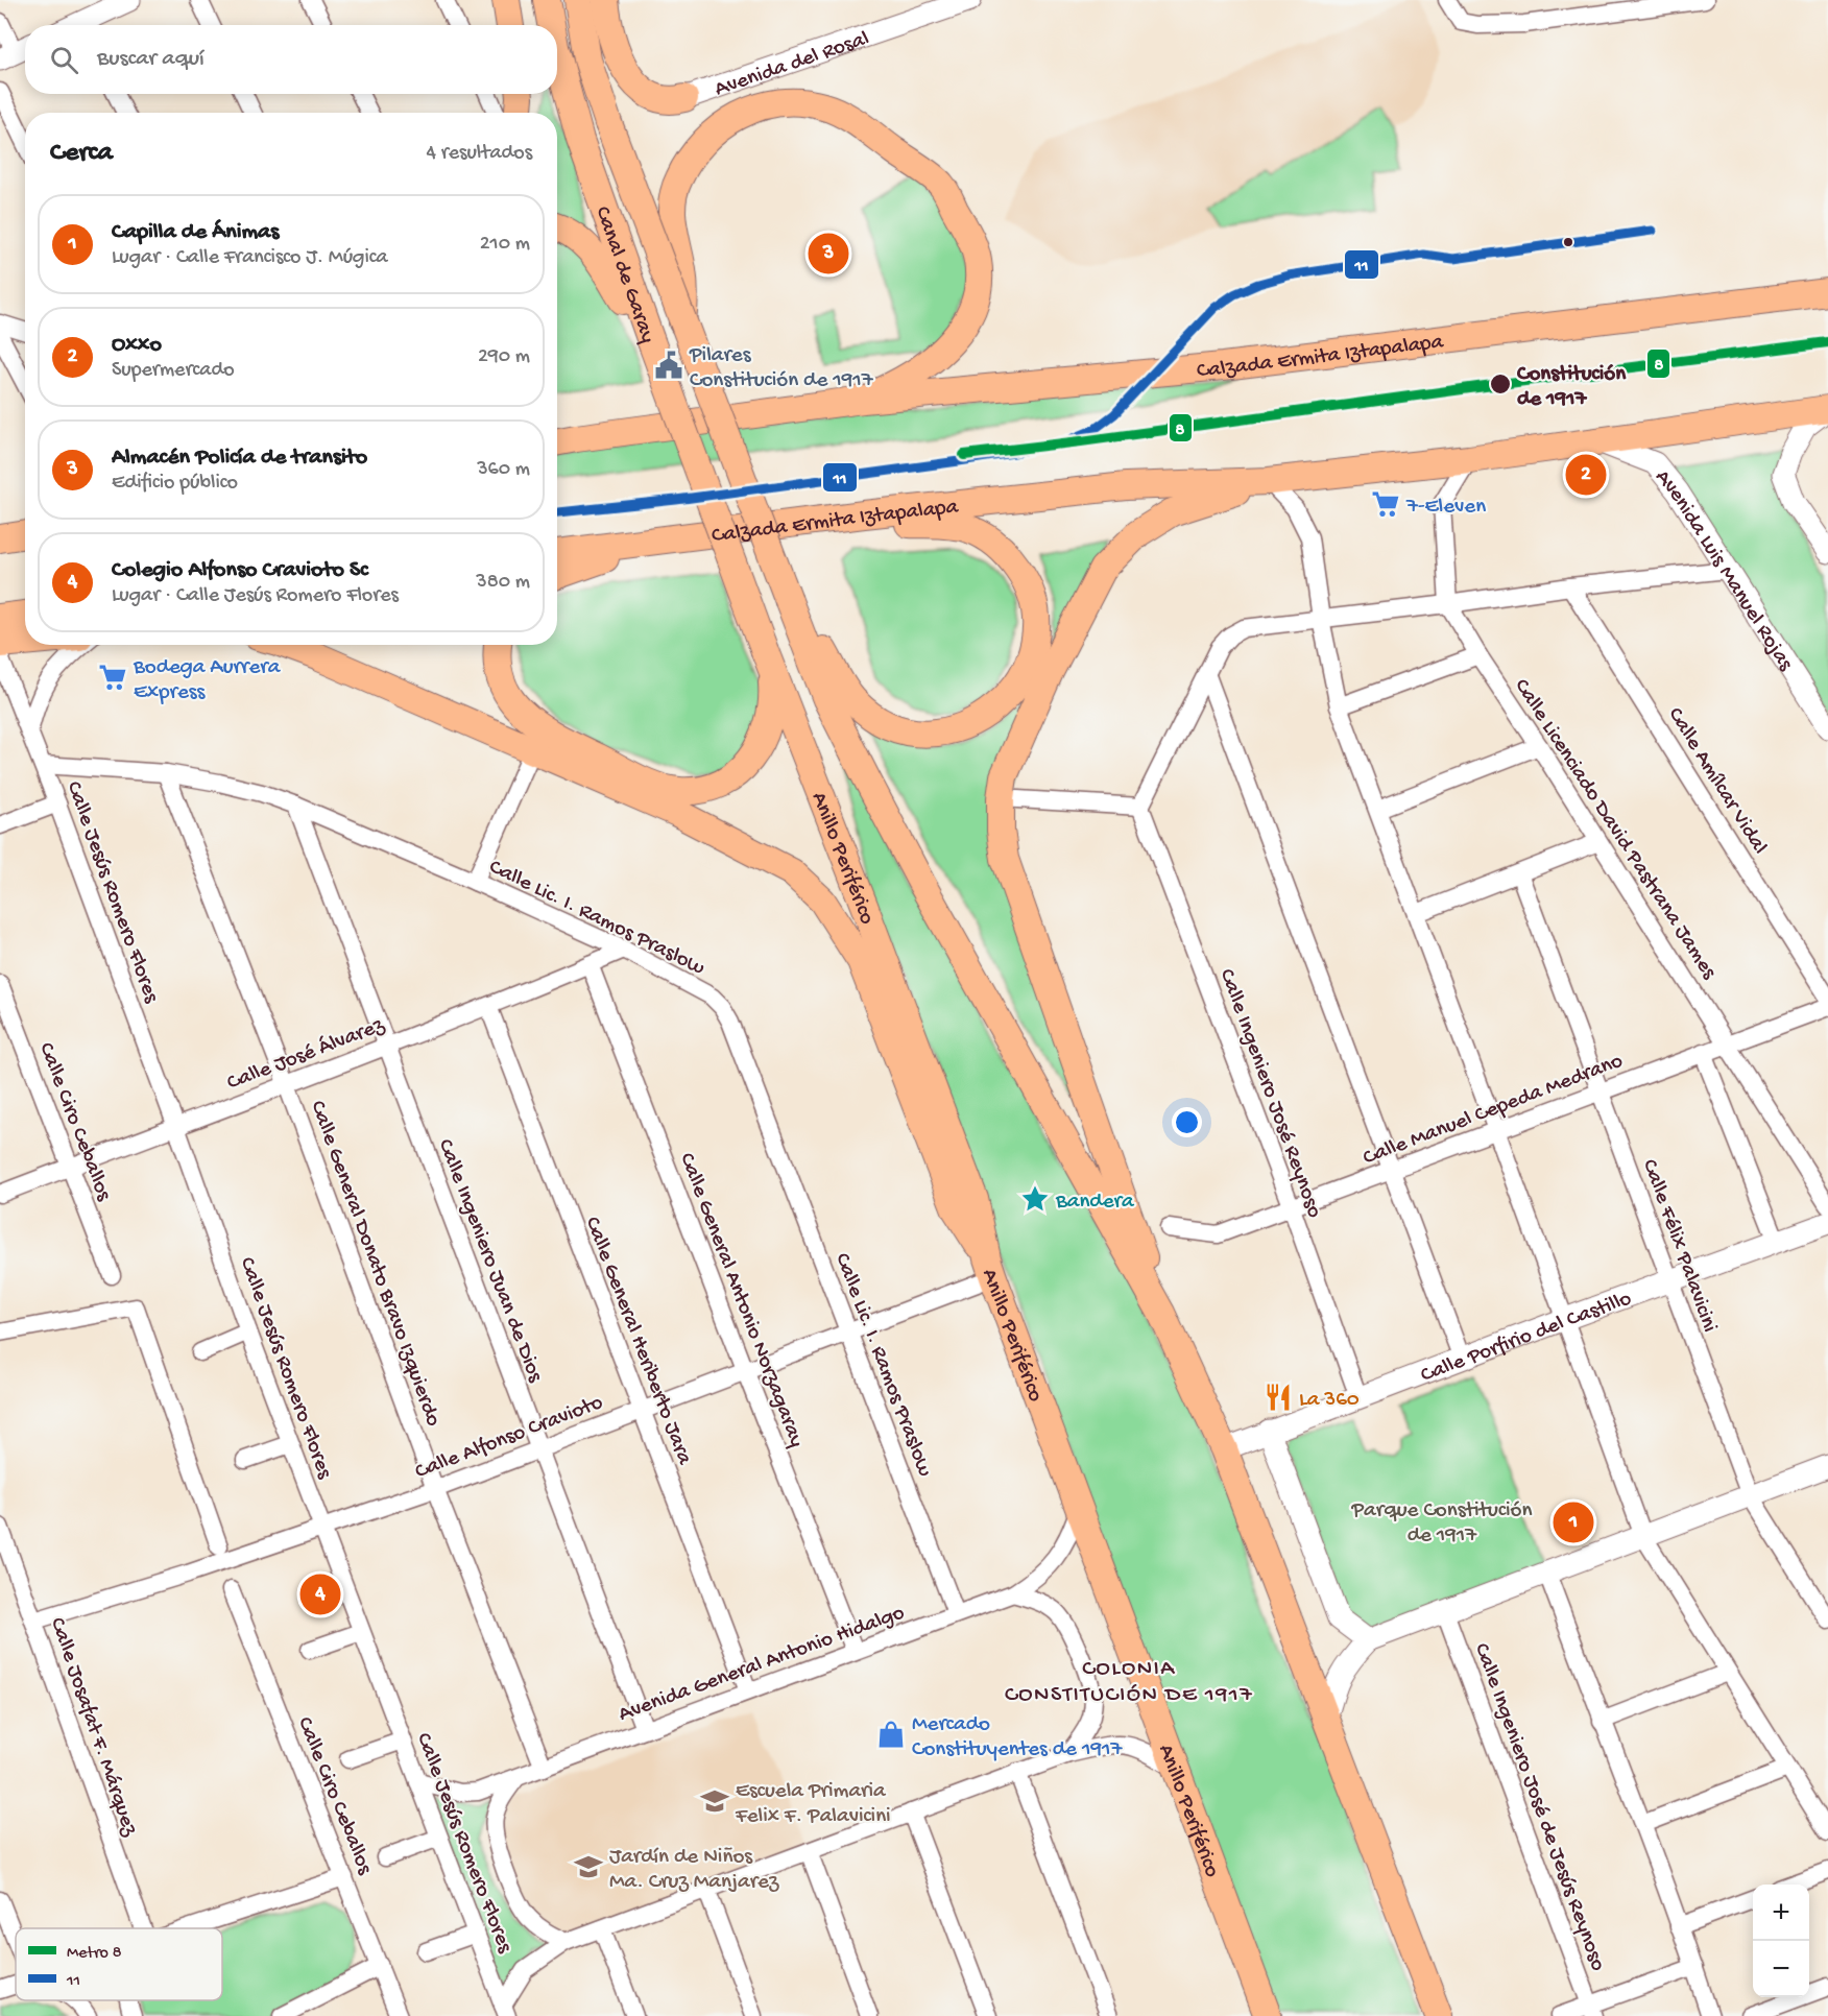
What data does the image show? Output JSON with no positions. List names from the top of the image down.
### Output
{
  "streets": {
    "main road": ["Canal de Garay", "Calzada Ermita Iztapalapa", "Anillo Periférico"],
    "street": [
      "Avenida del Rosal",
      "Avenida Luis Manuel Rojas",
      "Calle Amílcar Vidal",
      "Calle Licenciado David Pastrana James",
      "Calle Jesús Romero Flores",
      "Calle Lic. I. Ramos Praslow",
      "Calle José Álvarez",
      "Calle Ingeniero José Reynoso",
      "Calle Manuel Cepeda Medrano",
      "Calle Ciro Ceballos",
      "Calle Félix Palavicini",
      "Calle Ingeniero Juan de Dios",
      "Calle General Donato Bravo Izquierdo",
      "Calle General Antonio Norzagaray",
      "Calle Porfirio del Castillo",
      "Calle General Heriberto Jara",
      "Calle Alfonso Cravioto",
      "Avenida General Antonio Hidalgo",
      "Calle Josafat F. Márquez",
      "Calle Ingeniero José de Jesús Reynoso"
    ]
  },
  "crossings": [
    ["Canal de Garay", "Anillo Periférico"],
    ["Calzada Ermita Iztapalapa", "Avenida Luis Manuel Rojas"],
    ["Calzada Ermita Iztapalapa", "Calle Licenciado David Pastrana James"],
    ["Calle Licenciado David Pastrana James", "Calle Manuel Cepeda Medrano"],
    ["Anillo Periférico", "Calle Alfonso Cravioto"],
    ["Anillo Periférico", "Avenida General Antonio Hidalgo"],
    ["Calle Jesús Romero Flores", "Calle Lic. I. Ramos Praslow"],
    ["Calle Jesús Romero Flores", "Calle José Álvarez"],
    ["Calle Jesús Romero Flores", "Calle Alfonso Cravioto"],
    ["Calle Jesús Romero Flores", "Avenida General Antonio Hidalgo"],
    ["Calle Lic. I. Ramos Praslow", "Calle José Álvarez"],
    ["Calle Lic. I. Ramos Praslow", "Calle Ingeniero Juan de Dios"],
    ["Calle Lic. I. Ramos Praslow", "Calle General Donato Bravo Izquierdo"],
    ["Calle Lic. I. Ramos Praslow", "Calle Alfonso Cravioto"],
    ["Calle Lic. I. Ramos Praslow", "Avenida General Antonio Hidalgo"],
    ["Calle José Álvarez", "Calle Ciro Ceballos"],
    ["Calle José Álvarez", "Calle Ingeniero Juan de Dios"],
    ["Calle José Álvarez", "Calle General Donato Bravo Izquierdo"],
    ["Calle José Álvarez", "Calle General Antonio Norzagaray"],
    ["Calle José Álvarez", "Calle General Heriberto Jara"],
    ["Calle Ingeniero José Reynoso", "Calle Manuel Cepeda Medrano"],
    ["Calle Ingeniero José Reynoso", "Calle Porfirio del Castillo"],
    ["Calle Manuel Cepeda Medrano", "Calle Félix Palavicini"],
    ["Calle Félix Palavicini", "Calle Porfirio del Castillo"],
    ["Calle Ingeniero Juan de Dios", "Calle Alfonso Cravioto"],
    ["Calle Ingeniero Juan de Dios", "Avenida General Antonio Hidalgo"],
    ["Calle General Donato Bravo Izquierdo", "Calle Alfonso Cravioto"],
    ["Calle General Donato Bravo Izquierdo", "Avenida General Antonio Hidalgo"],
    ["Calle General Antonio Norzagaray", "Calle Alfonso Cravioto"],
    ["Calle General Antonio Norzagaray", "Avenida General Antonio Hidalgo"],
    ["Calle General Heriberto Jara", "Calle Alfonso Cravioto"],
    ["Calle General Heriberto Jara", "Avenida General Antonio Hidalgo"],
    ["Calle Alfonso Cravioto", "Calle Josafat F. Márquez"]
  ],
  "districts": ["COLONIA CONSTITUCIÓN DE 1917"],
  "parks": ["Parque Constitución de 1917"],
  "places": {
    "public building": ["Pilares Constitución de 1917"],
    "other": ["Constitución de 1917"],
    "supermarket": ["7-Eleven", "Bodega Aurrera Express"],
    "place": ["Bandera"],
    "restaurant": ["La 360"],
    "shop": ["Mercado Constituyentes de 1917"],
    "school or university": ["Escuela Primaria Felix F. Palavicini", "Jardín de Niños Ma. Cruz Manjarez"]
  },
  "lines": ["transit line 11", "metro line 8"],
  "legend": ["Metro 8", "11"],
  "page": {
    "search": "Buscar aquí",
    "heading": ["Cerca", "4 resultados"],
    "list": [
      {
        "mark": "1",
        "name": "Capilla de Ánimas",
        "note": "Lugar · Calle Francisco J. Múgica",
        "value": "210 m"
      },
      {
        "mark": "2",
        "name": "Oxxo",
        "note": "Supermercado",
        "value": "290 m"
      },
      {
        "mark": "3",
        "name": "Almacén Policía de transito",
        "note": "Edificio público",
        "value": "360 m"
      },
      {
        "mark": "4",
        "name": "Colegio Alfonso Cravioto Sc",
        "note": "Lugar · Calle Jesús Romero Flores",
        "value": "380 m"
      }
    ],
    "pins": [
      "3",
      "2",
      "1",
      "4"
    ],
    "map_buttons": ["+", "−"]
  }
}
